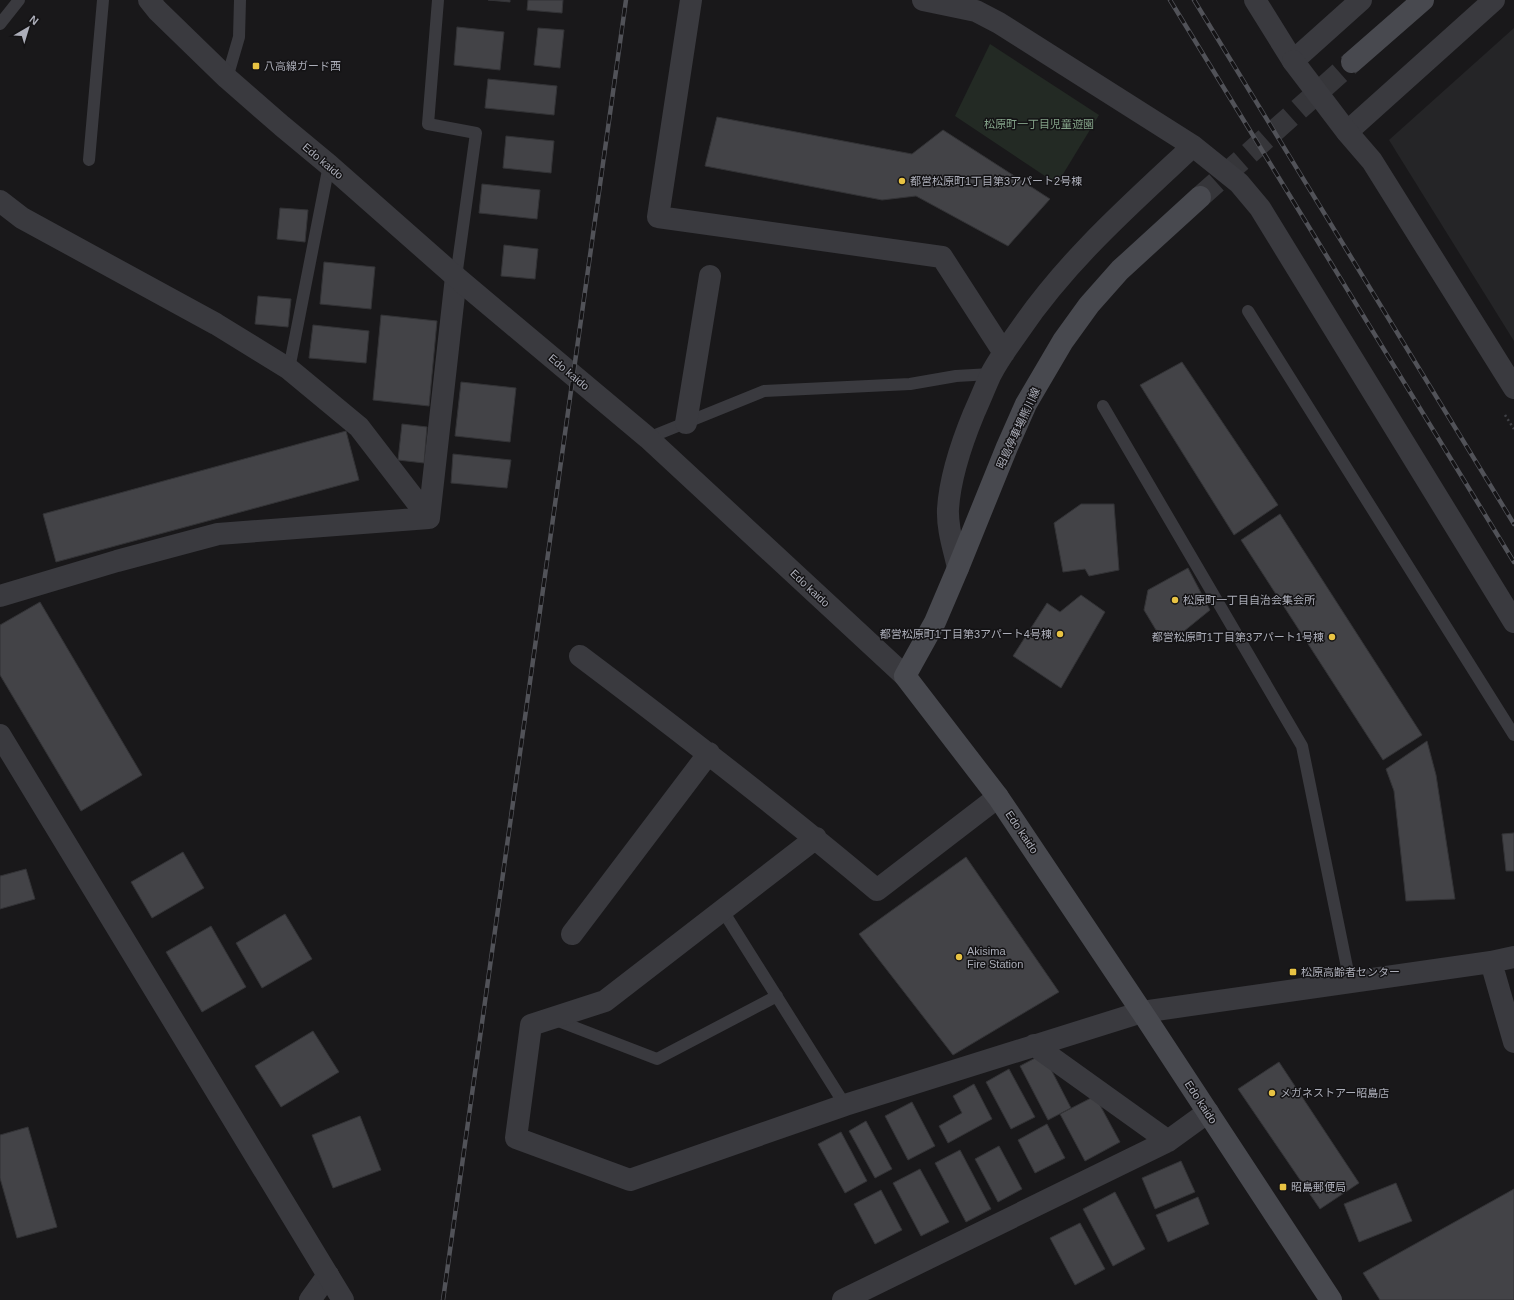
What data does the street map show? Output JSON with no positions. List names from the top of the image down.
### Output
{
  "streets": {
    "main road": ["Edo kaido", "昭島停車場熊川線"]
  },
  "crossings": [
    ["Edo kaido", "昭島停車場熊川線"]
  ],
  "parks": ["松原町一丁目児童遊園"],
  "places": {
    "transit": ["八高線ガード西", "松原高齢者センター", "昭島郵便局"],
    "other": [
      "都営松原町1丁目第3アパート2号棟",
      "松原町一丁目自治会集会所",
      "都営松原町1丁目第3アパート4号棟",
      "都営松原町1丁目第3アパート1号棟",
      "Akisima Fire Station",
      "メガネストアー昭島店"
    ]
  },
  "north": "top right"
}
